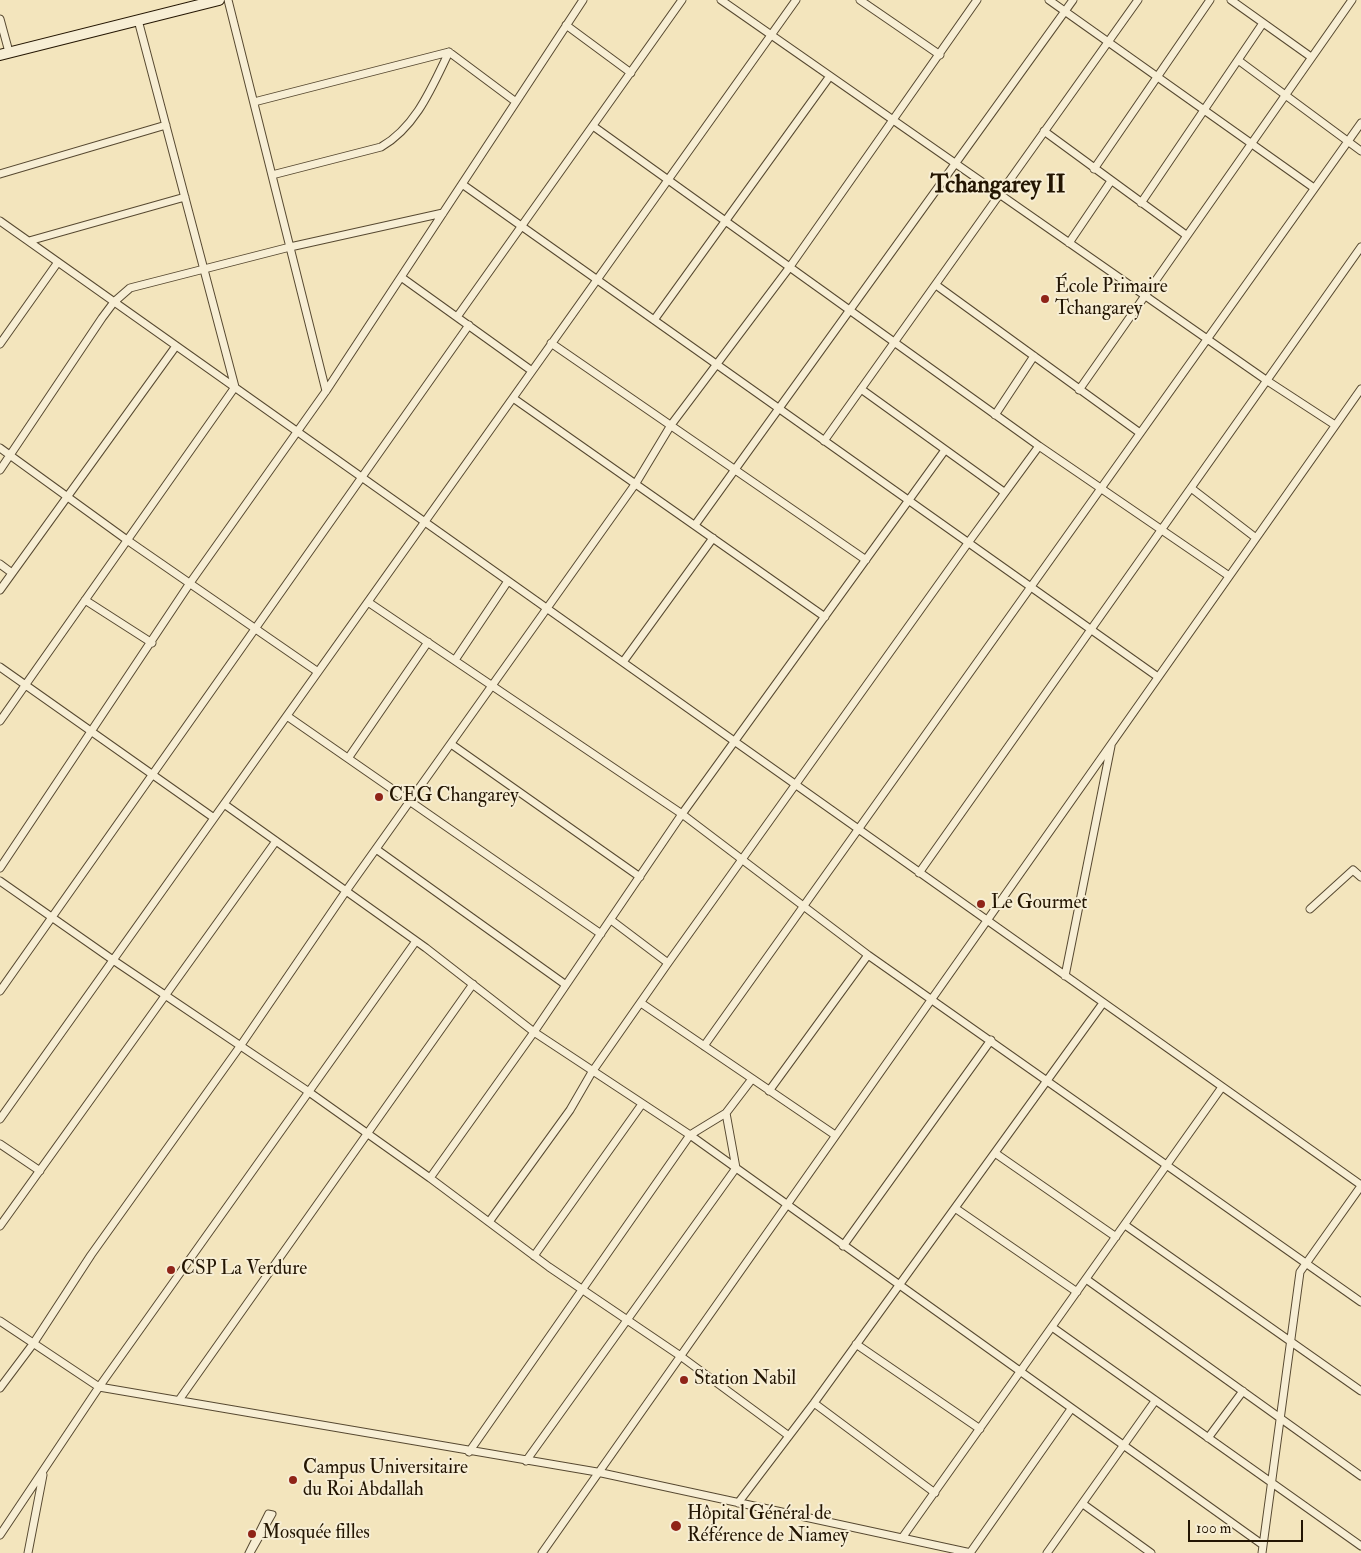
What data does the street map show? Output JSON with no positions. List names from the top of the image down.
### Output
{
  "districts": ["Tchangarey II"],
  "places": [
    "École Primaire Tchangarey",
    "CEG Changarey",
    "Le Gourmet",
    "CSP La Verdure",
    "Station Nabil",
    "Campus Universitaire du Roi Abdallah",
    "Hôpital Général de Référence de Niamey",
    "Mosquée filles"
  ],
  "scale_bar": "100 m"
}
